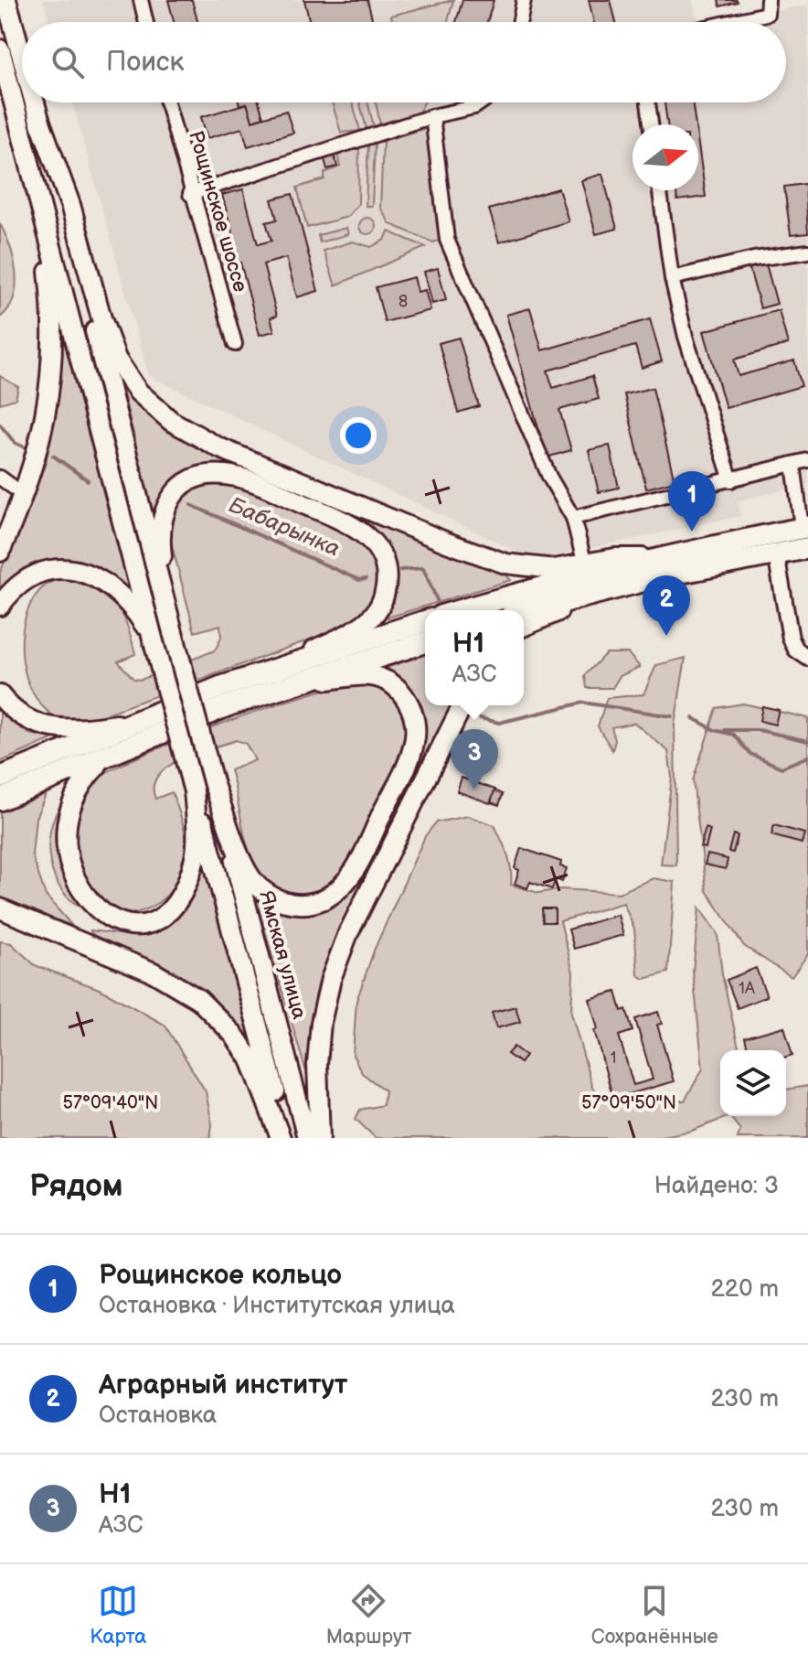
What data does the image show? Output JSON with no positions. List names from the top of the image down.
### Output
{
  "streets": {
    "main road": ["Ямская улица"],
    "street": ["Рощинское шоссе"]
  },
  "water": ["Бабарынка"],
  "house_numbers": ["8", "1А", "1"],
  "north": "right",
  "page": {
    "search": "Поиск",
    "pins": ["1", "2", "3"],
    "popup": ["Н1", "АЗС"],
    "heading": ["Рядом", "Найдено: 3"],
    "list": [
      {
        "mark": "1",
        "name": "Рощинское кольцо",
        "note": "Остановка · Институтская улица",
        "value": "220 m"
      },
      {
        "mark": "2",
        "name": "Аграрный институт",
        "note": "Остановка",
        "value": "230 m"
      },
      {
        "mark": "3",
        "name": "Н1",
        "note": "АЗС",
        "value": "230 m"
      }
    ],
    "nav": ["Карта", "Маршрут", "Сохранённые"]
  },
  "coordinates": ["57°09'40\"N", "57°09'50\"N"]
}
